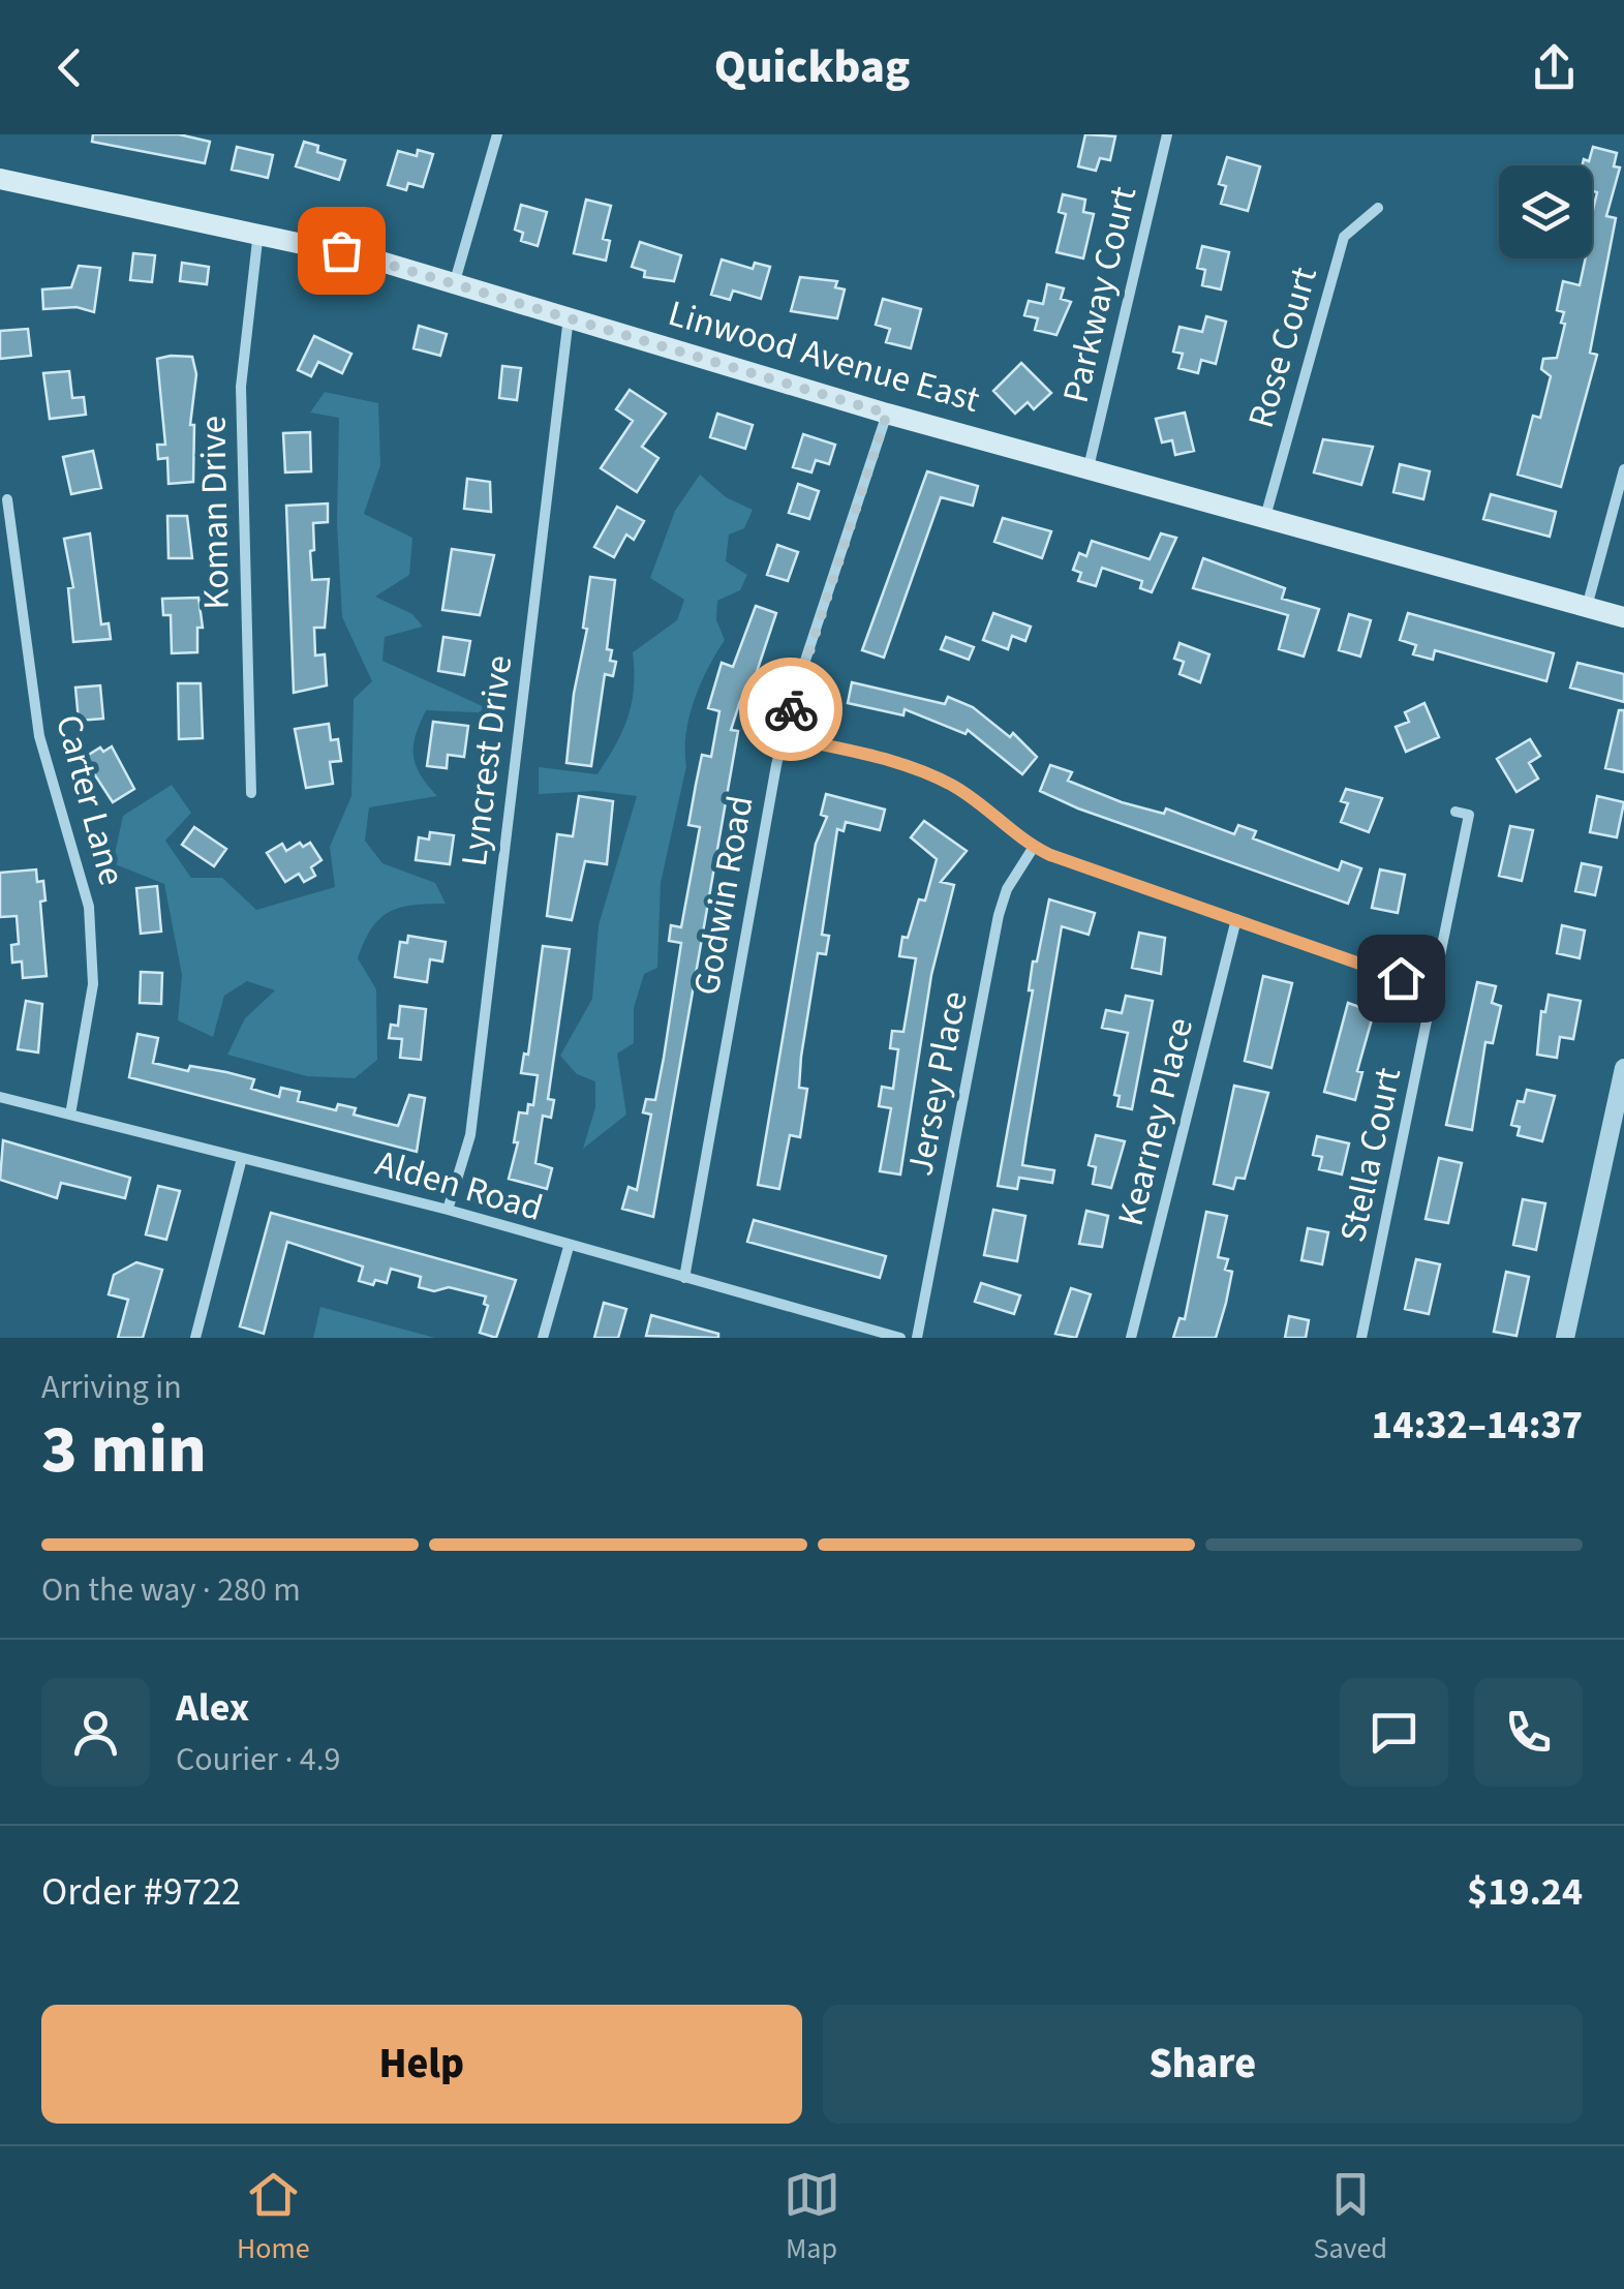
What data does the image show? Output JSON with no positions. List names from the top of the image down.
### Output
{
  "streets": {
    "main road": ["Linwood Avenue East"],
    "street": [
      "Parkway Court",
      "Rose Court",
      "Koman Drive",
      "Lyncrest Drive",
      "Carter Lane",
      "Godwin Road",
      "Jersey Place",
      "Kearney Place",
      "Stella Court",
      "Alden Road"
    ]
  },
  "crossings": [
    ["Parkway Court", "Linwood Avenue East"],
    ["Rose Court", "Linwood Avenue East"],
    ["Linwood Avenue East", "Koman Drive"],
    ["Linwood Avenue East", "Lyncrest Drive"],
    ["Linwood Avenue East", "Godwin Road"],
    ["Lyncrest Drive", "Alden Road"],
    ["Carter Lane", "Alden Road"],
    ["Godwin Road", "Alden Road"]
  ],
  "page": {
    "header": "Quickbag",
    "heading": ["3 min", "Arriving in", "14:32–14:37"],
    "panel": [
      "Alex",
      "Courier · 4.9",
      "Order #9722",
      "$19.24"
    ],
    "bar": "On the way · 280 m",
    "buttons": ["Help", "Share"],
    "tabs": ["Home", "Map", "Saved"]
  }
}
